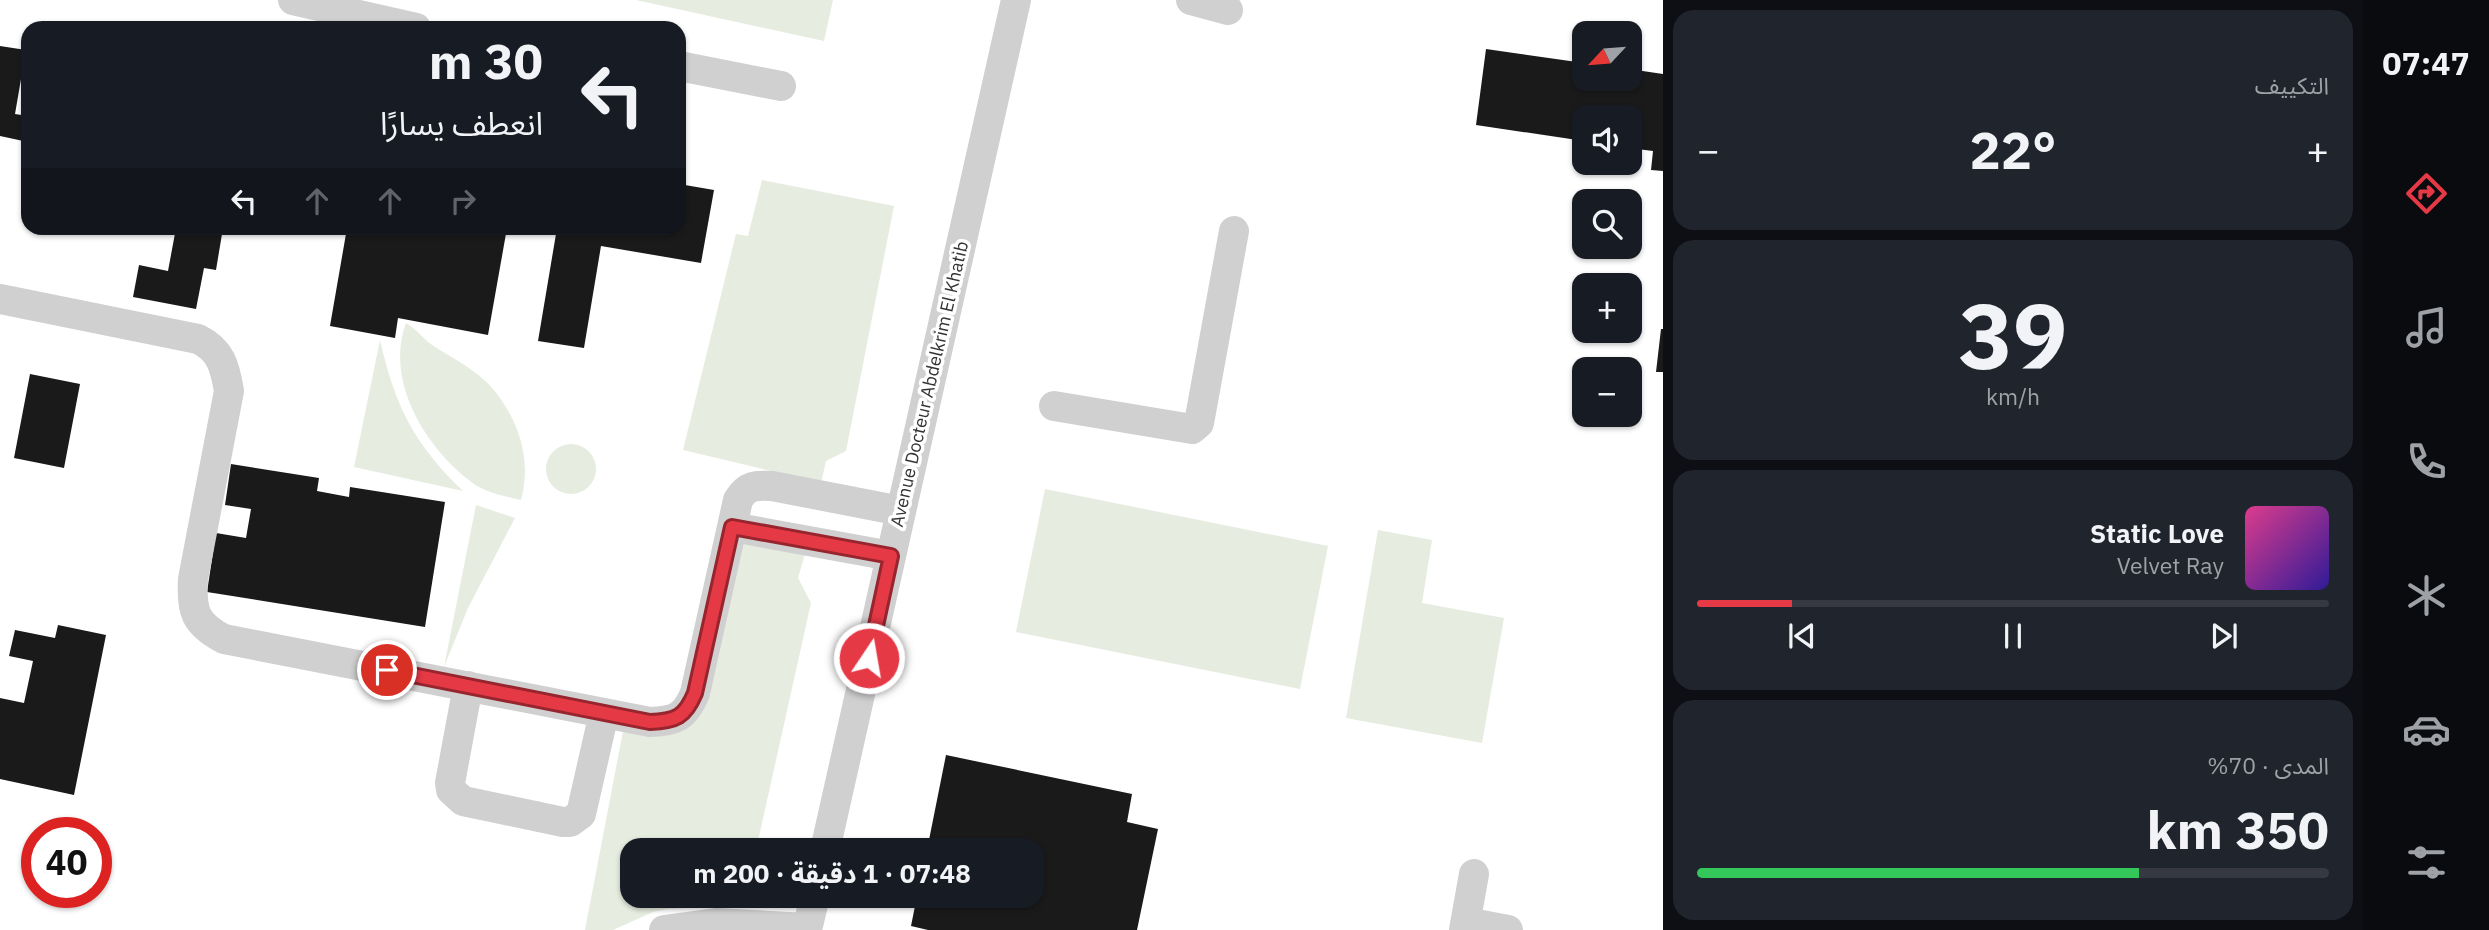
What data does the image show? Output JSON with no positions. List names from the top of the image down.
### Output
{
  "streets": {
    "street": ["Avenue Docteur Abdelkrim El Khatib"]
  },
  "north": "bottom left",
  "page": {
    "tabs": "07:47",
    "tile": [
      "التكييف",
      ["39", "km/h"],
      ["المدى · 70%", "350 km"]
    ],
    "map_buttons": ["+", "−"],
    "turn": ["30 m", "انعطف يسارًا"],
    "heat": ["−", "22°", "+"],
    "song": ["Static Love", "Velvet Ray"],
    "limit": "40",
    "trip": "07:48 · 1 دقيقة · 200 m"
  }
}
